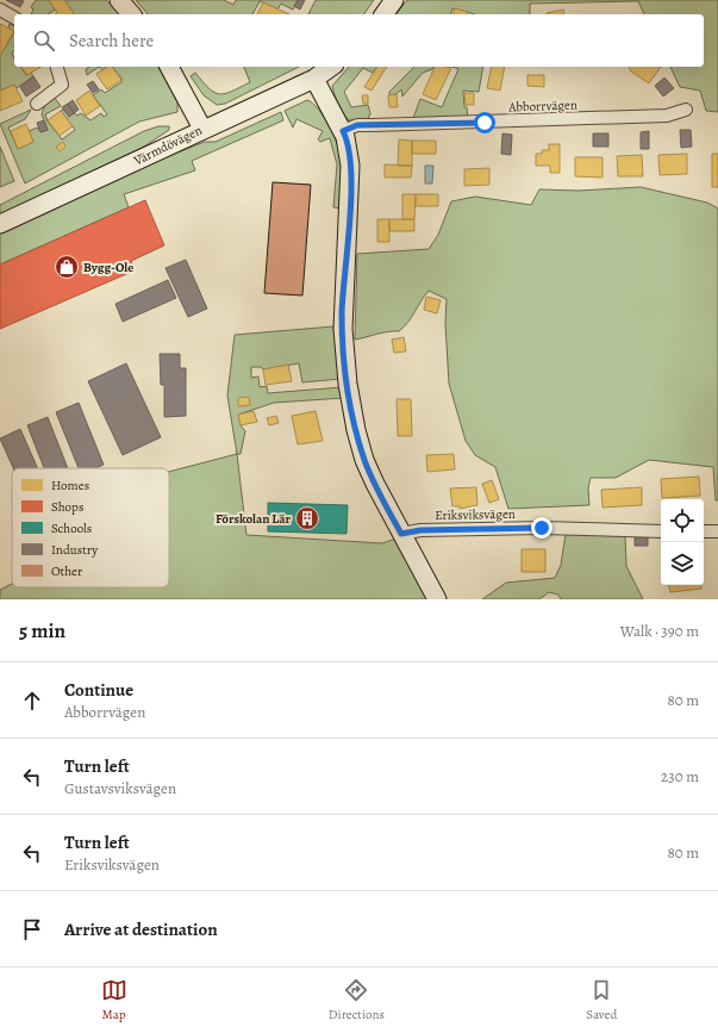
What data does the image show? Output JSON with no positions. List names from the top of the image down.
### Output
{
  "streets": {
    "street": ["Abborrvägen", "Värmdövägen", "Eriksviksvägen"]
  },
  "places": {
    "shop": ["Bygg-Ole"],
    "building": ["Förskolan Lär"]
  },
  "legend": [
    "Homes",
    "Shops",
    "Schools",
    "Industry",
    "Other"
  ],
  "page": {
    "search": "Search here",
    "heading": ["5 min", "Walk · 390 m"],
    "list": [
      ["Continue", "Abborrvägen", "80 m"],
      ["Turn left", "Gustavsviksvägen", "230 m"],
      ["Turn left", "Eriksviksvägen", "80 m"],
      "Arrive at destination"
    ],
    "nav": ["Map", "Directions", "Saved"]
  }
}
